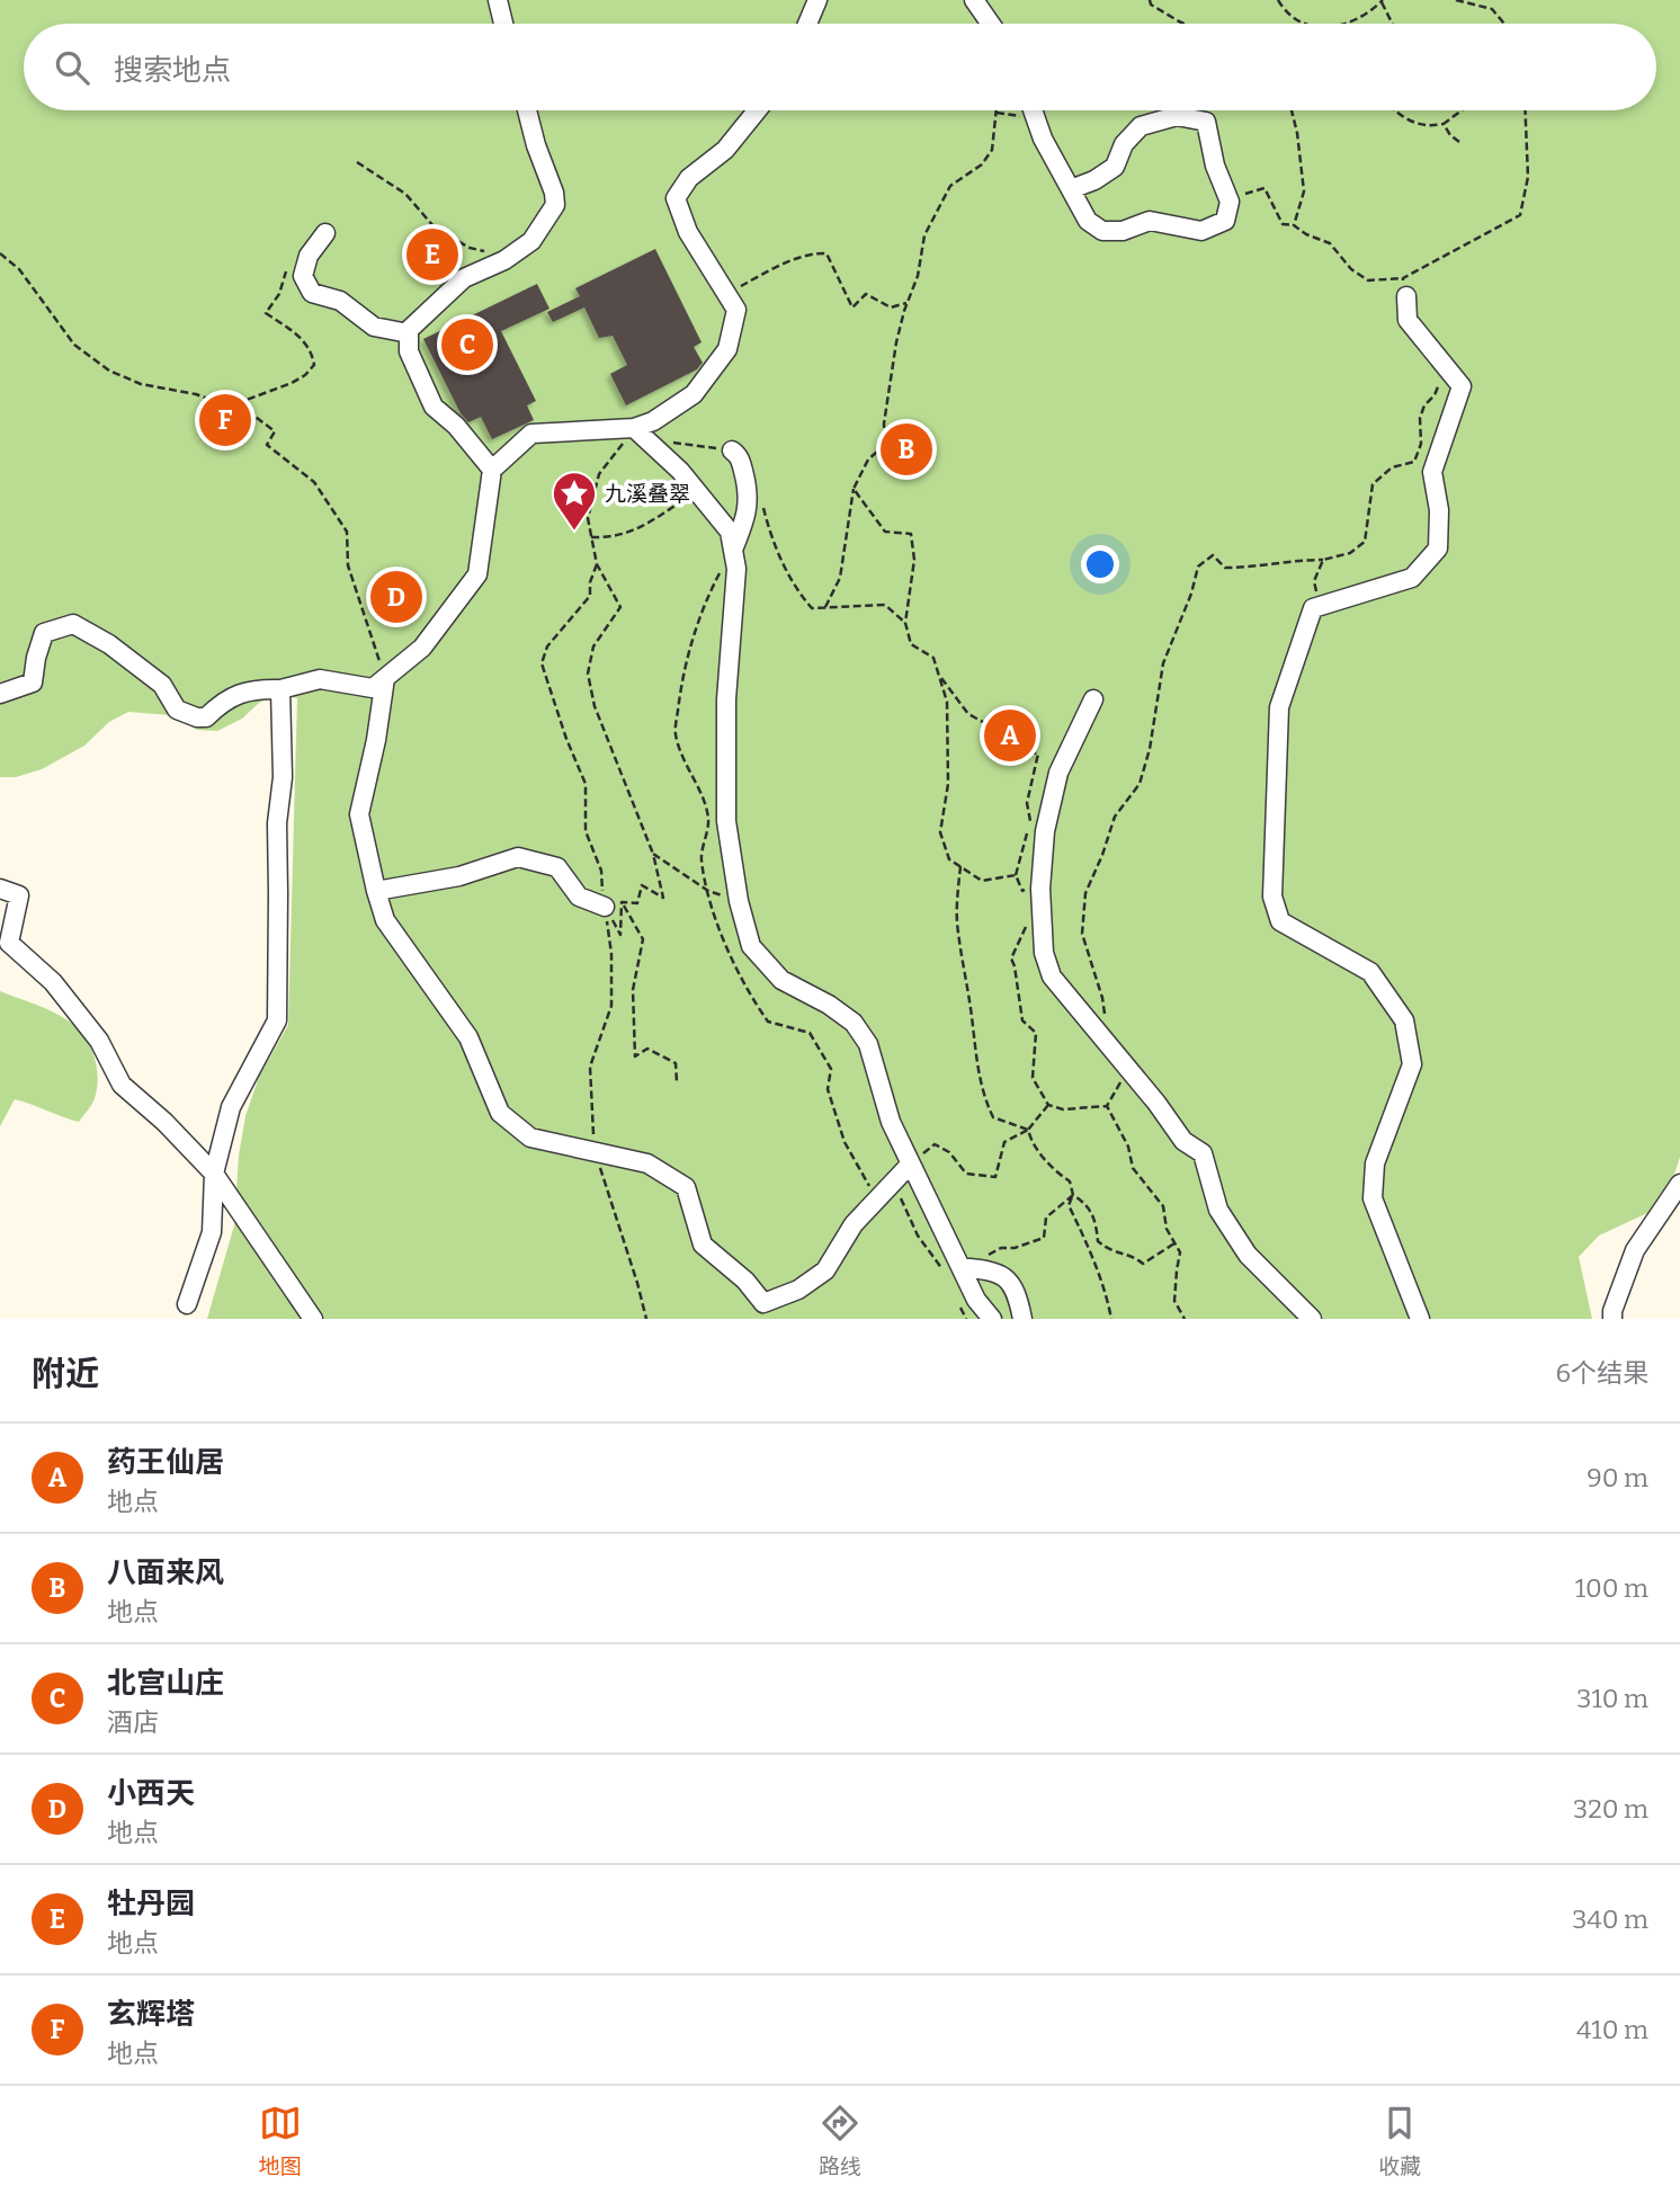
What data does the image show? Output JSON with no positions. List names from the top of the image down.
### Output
{
  "places": {
    "place": ["九溪叠翠"]
  },
  "page": {
    "search": "搜索地点",
    "pins": [
      "E",
      "C",
      "F",
      "B",
      "D",
      "A"
    ],
    "heading": ["附近", "6个结果"],
    "list": [
      {
        "mark": "A",
        "name": "药王仙居",
        "note": "地点",
        "value": "90 m"
      },
      {
        "mark": "B",
        "name": "八面来风",
        "note": "地点",
        "value": "100 m"
      },
      {
        "mark": "C",
        "name": "北宫山庄",
        "note": "酒店",
        "value": "310 m"
      },
      {
        "mark": "D",
        "name": "小西天",
        "note": "地点",
        "value": "320 m"
      },
      {
        "mark": "E",
        "name": "牡丹园",
        "note": "地点",
        "value": "340 m"
      },
      {
        "mark": "F",
        "name": "玄辉塔",
        "note": "地点",
        "value": "410 m"
      }
    ],
    "nav": ["地图", "路线", "收藏"]
  }
}
